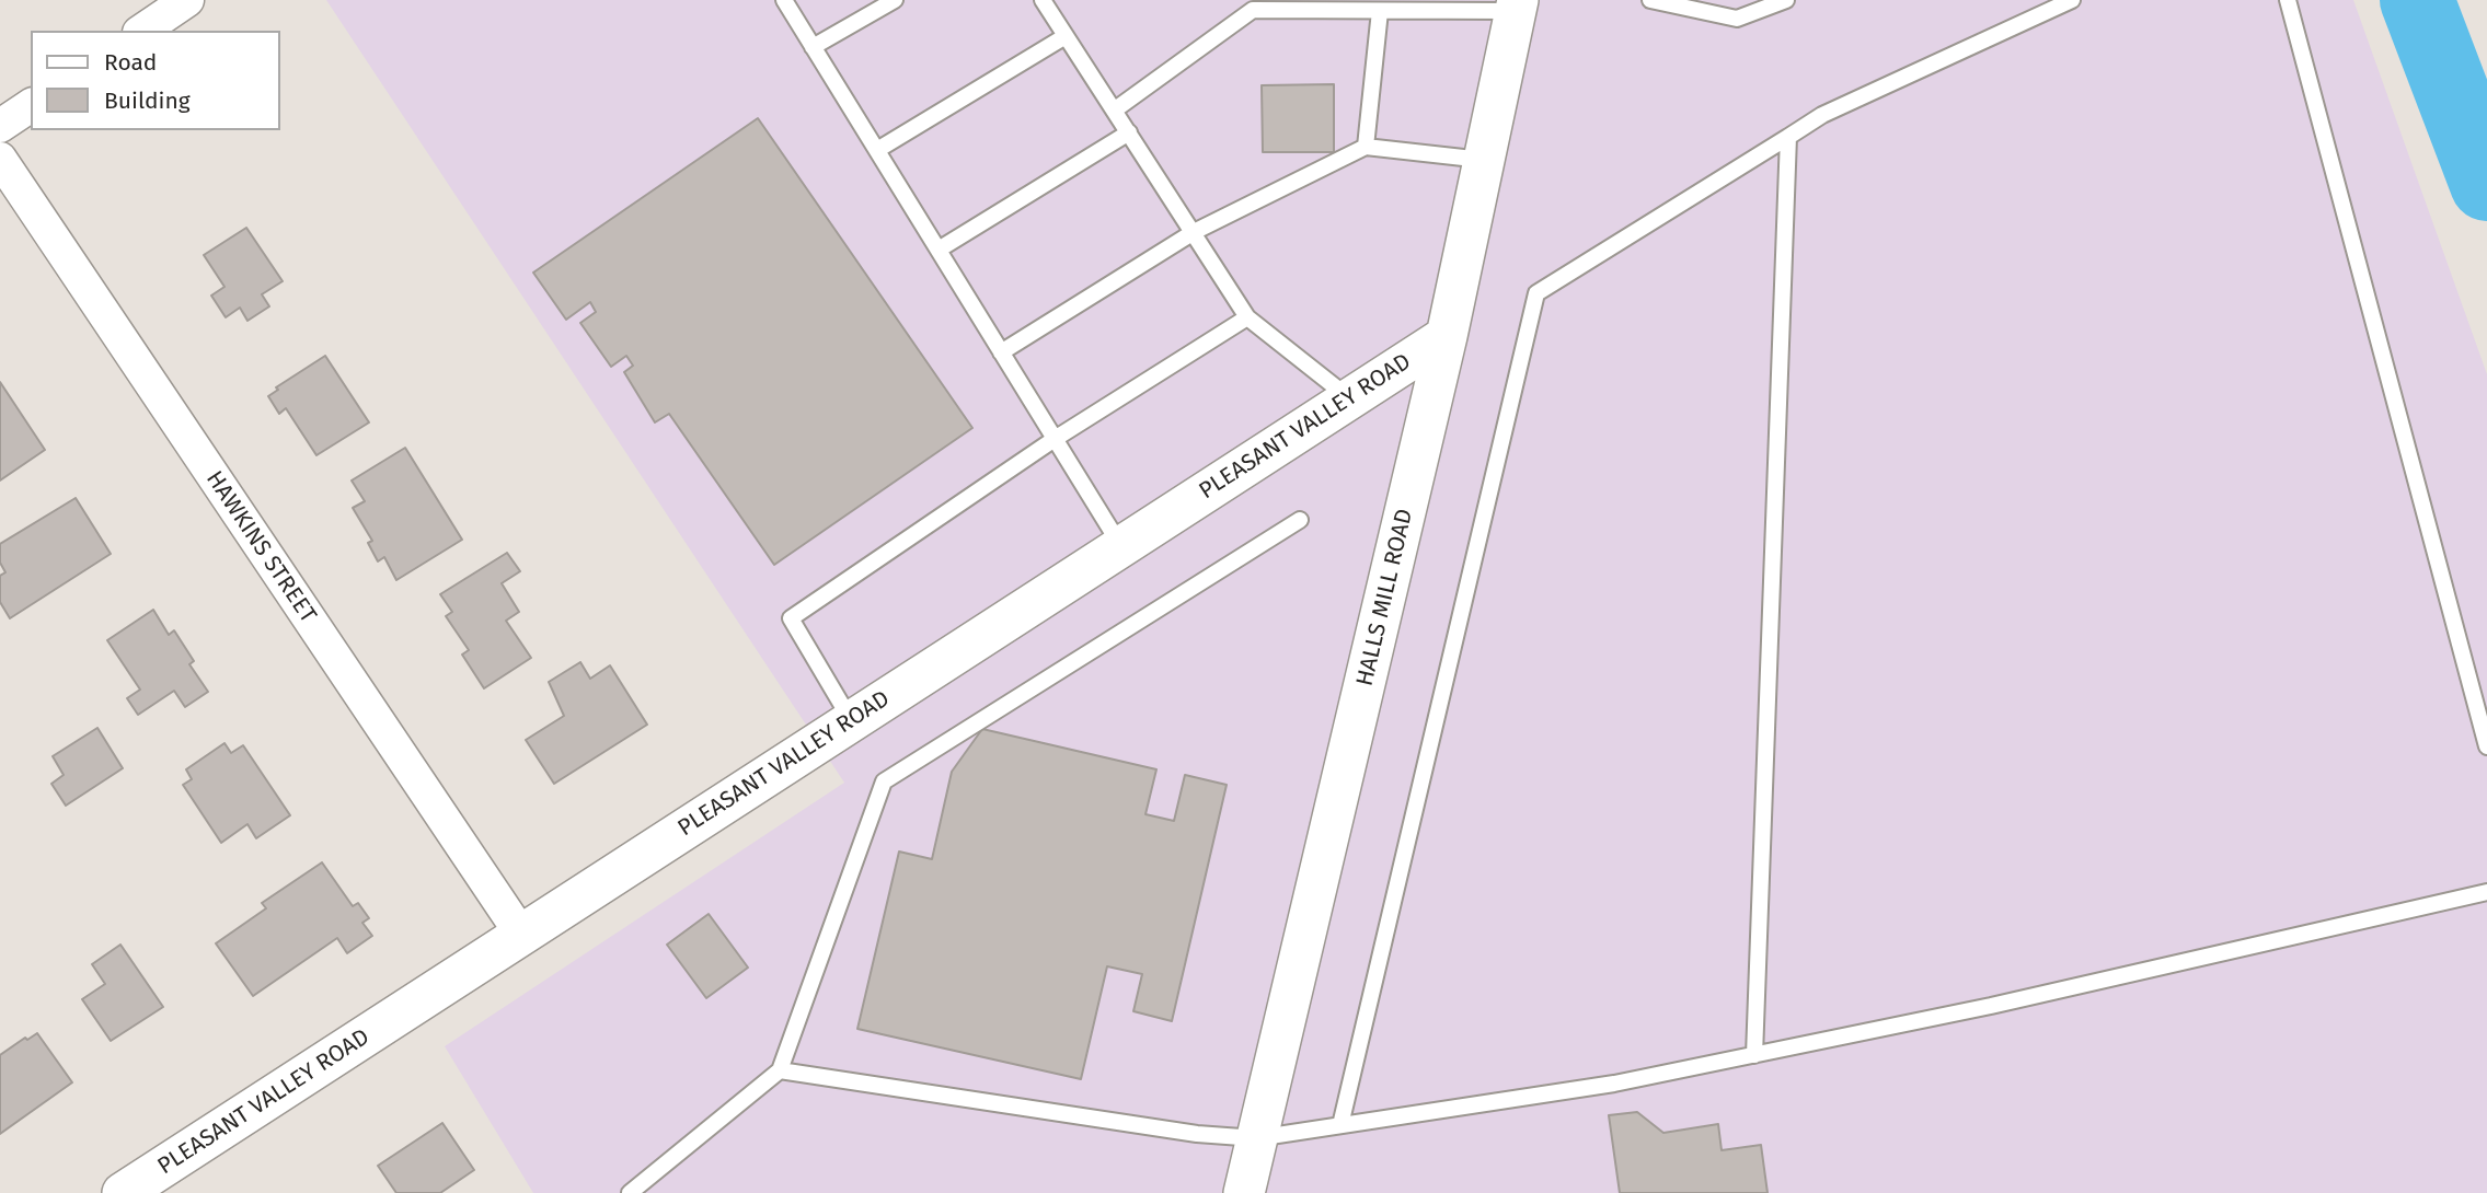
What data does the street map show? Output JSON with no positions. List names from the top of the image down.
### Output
{
  "streets": {
    "street": ["PLEASANT VALLEY ROAD", "HAWKINS STREET", "HALLS MILL ROAD"]
  },
  "crossings": [
    ["PLEASANT VALLEY ROAD", "HAWKINS STREET"],
    ["PLEASANT VALLEY ROAD", "HALLS MILL ROAD"]
  ],
  "legend": ["Road", "Building"]
}
